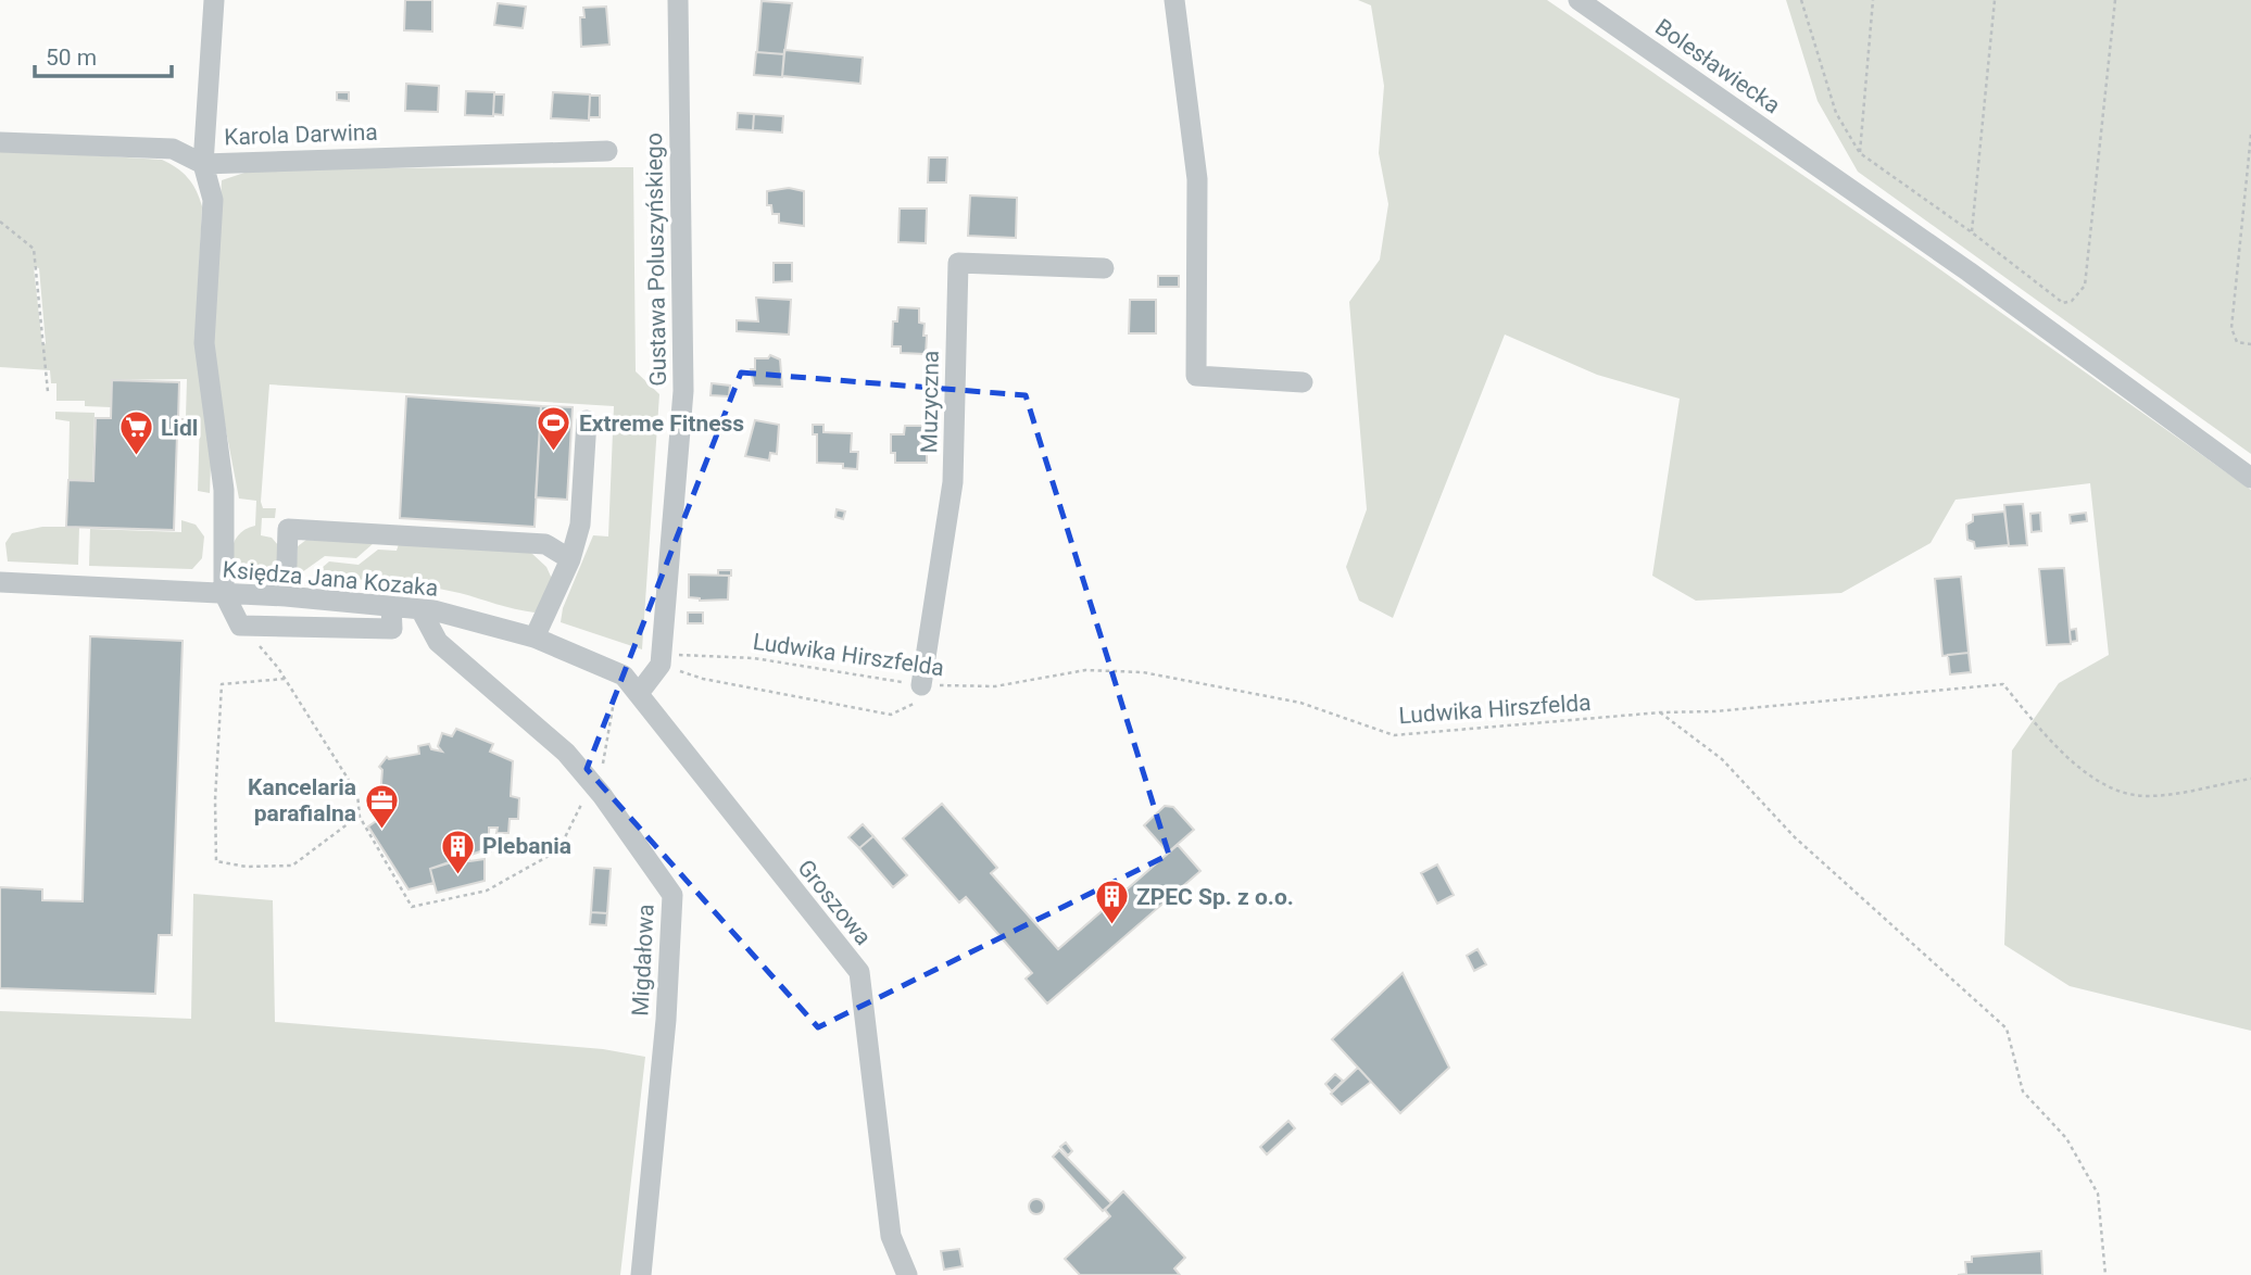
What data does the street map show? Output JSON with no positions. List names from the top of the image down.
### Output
{
  "streets": {
    "street": [
      "Bolesławiecka",
      "Karola Darwina",
      "Gustawa Poluszyńskiego",
      "Muzyczna",
      "Księdza Jana Kozaka",
      "Groszowa",
      "Migdałowa"
    ],
    "path": ["Ludwika Hirszfelda"]
  },
  "crossings": [
    ["Gustawa Poluszyńskiego", "Ludwika Hirszfelda"],
    ["Muzyczna", "Ludwika Hirszfelda"],
    ["Księdza Jana Kozaka", "Groszowa"],
    ["Księdza Jana Kozaka", "Migdałowa"]
  ],
  "places": {
    "sports": ["Extreme Fitness"],
    "supermarket": ["Lidl"],
    "office": ["Kancelaria parafialna"],
    "building": ["Plebania", "ZPEC Sp. z o.o."]
  },
  "scale_bar": "50 m"
}
